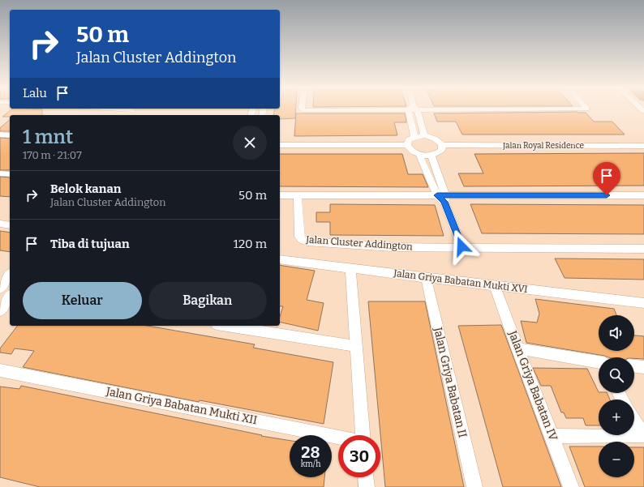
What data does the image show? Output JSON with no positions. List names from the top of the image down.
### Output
{
  "streets": {
    "street": [
      "Jalan Royal Residence",
      "Jalan Cluster Addington",
      "Jalan Griya Babatan Mukti XVI",
      "Jalan Griya Babatan II",
      "Jalan Griya Babatan IV",
      "Jalan Griya Babatan Mukti XII"
    ]
  },
  "crossings": [
    ["Jalan Griya Babatan Mukti XVI", "Jalan Griya Babatan II"],
    ["Jalan Griya Babatan Mukti XVI", "Jalan Griya Babatan IV"]
  ],
  "page": {
    "turn": ["50 m", "Jalan Cluster Addington"],
    "then": "Lalu",
    "heading": ["1 mnt", "170 m · 21:07"],
    "list": [
      {
        "name": "Belok kanan",
        "note": "Jalan Cluster Addington",
        "value": "50 m"
      },
      {
        "name": "Tiba di tujuan",
        "value": "120 m"
      }
    ],
    "buttons": ["Keluar", "Bagikan"],
    "map_buttons": ["+", "−"],
    "speed": "28 km/h",
    "limit": "30"
  }
}
